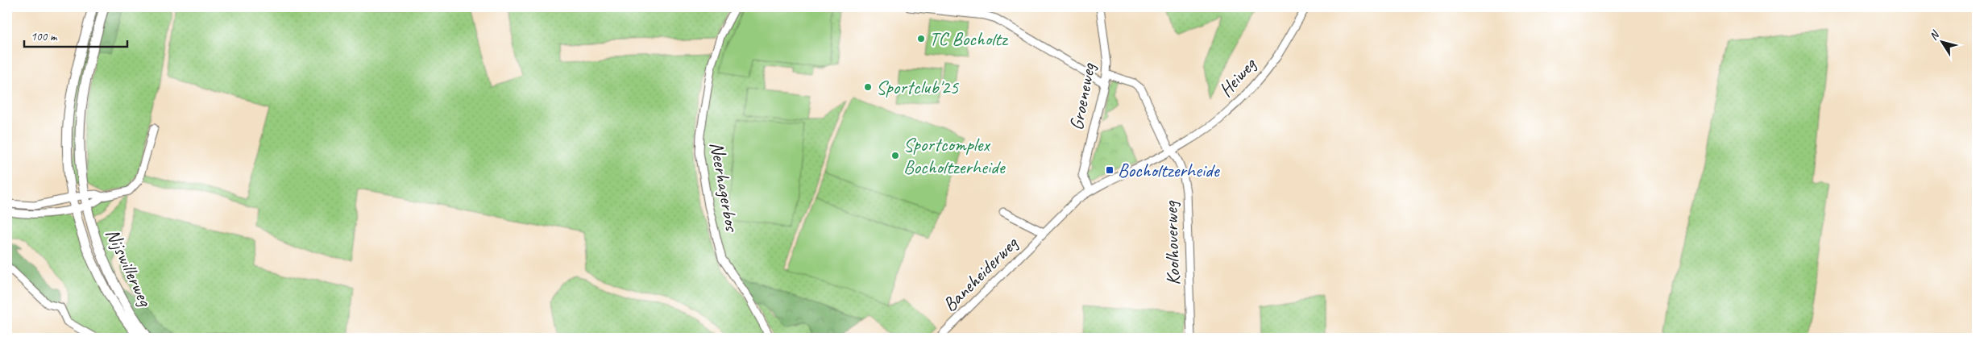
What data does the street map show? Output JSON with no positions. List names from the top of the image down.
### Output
{
  "streets": {
    "main road": ["Nijswillerweg"],
    "street": [
      "Heiweg",
      "Groeneweg",
      "Neerhagerbos",
      "Koolhoverweg",
      "Baneheiderweg"
    ]
  },
  "crossings": [
    ["Heiweg", "Koolhoverweg"],
    ["Heiweg", "Baneheiderweg"],
    ["Groeneweg", "Koolhoverweg"],
    ["Groeneweg", "Baneheiderweg"],
    ["Koolhoverweg", "Baneheiderweg"]
  ],
  "places": {
    "other": ["TC Bocholtz", "Sportclub'25", "Sportcomplex Bocholtzerheide"],
    "transit": ["Bocholtzerheide"]
  },
  "scale_bar": "100 m",
  "north": "top left"
}
